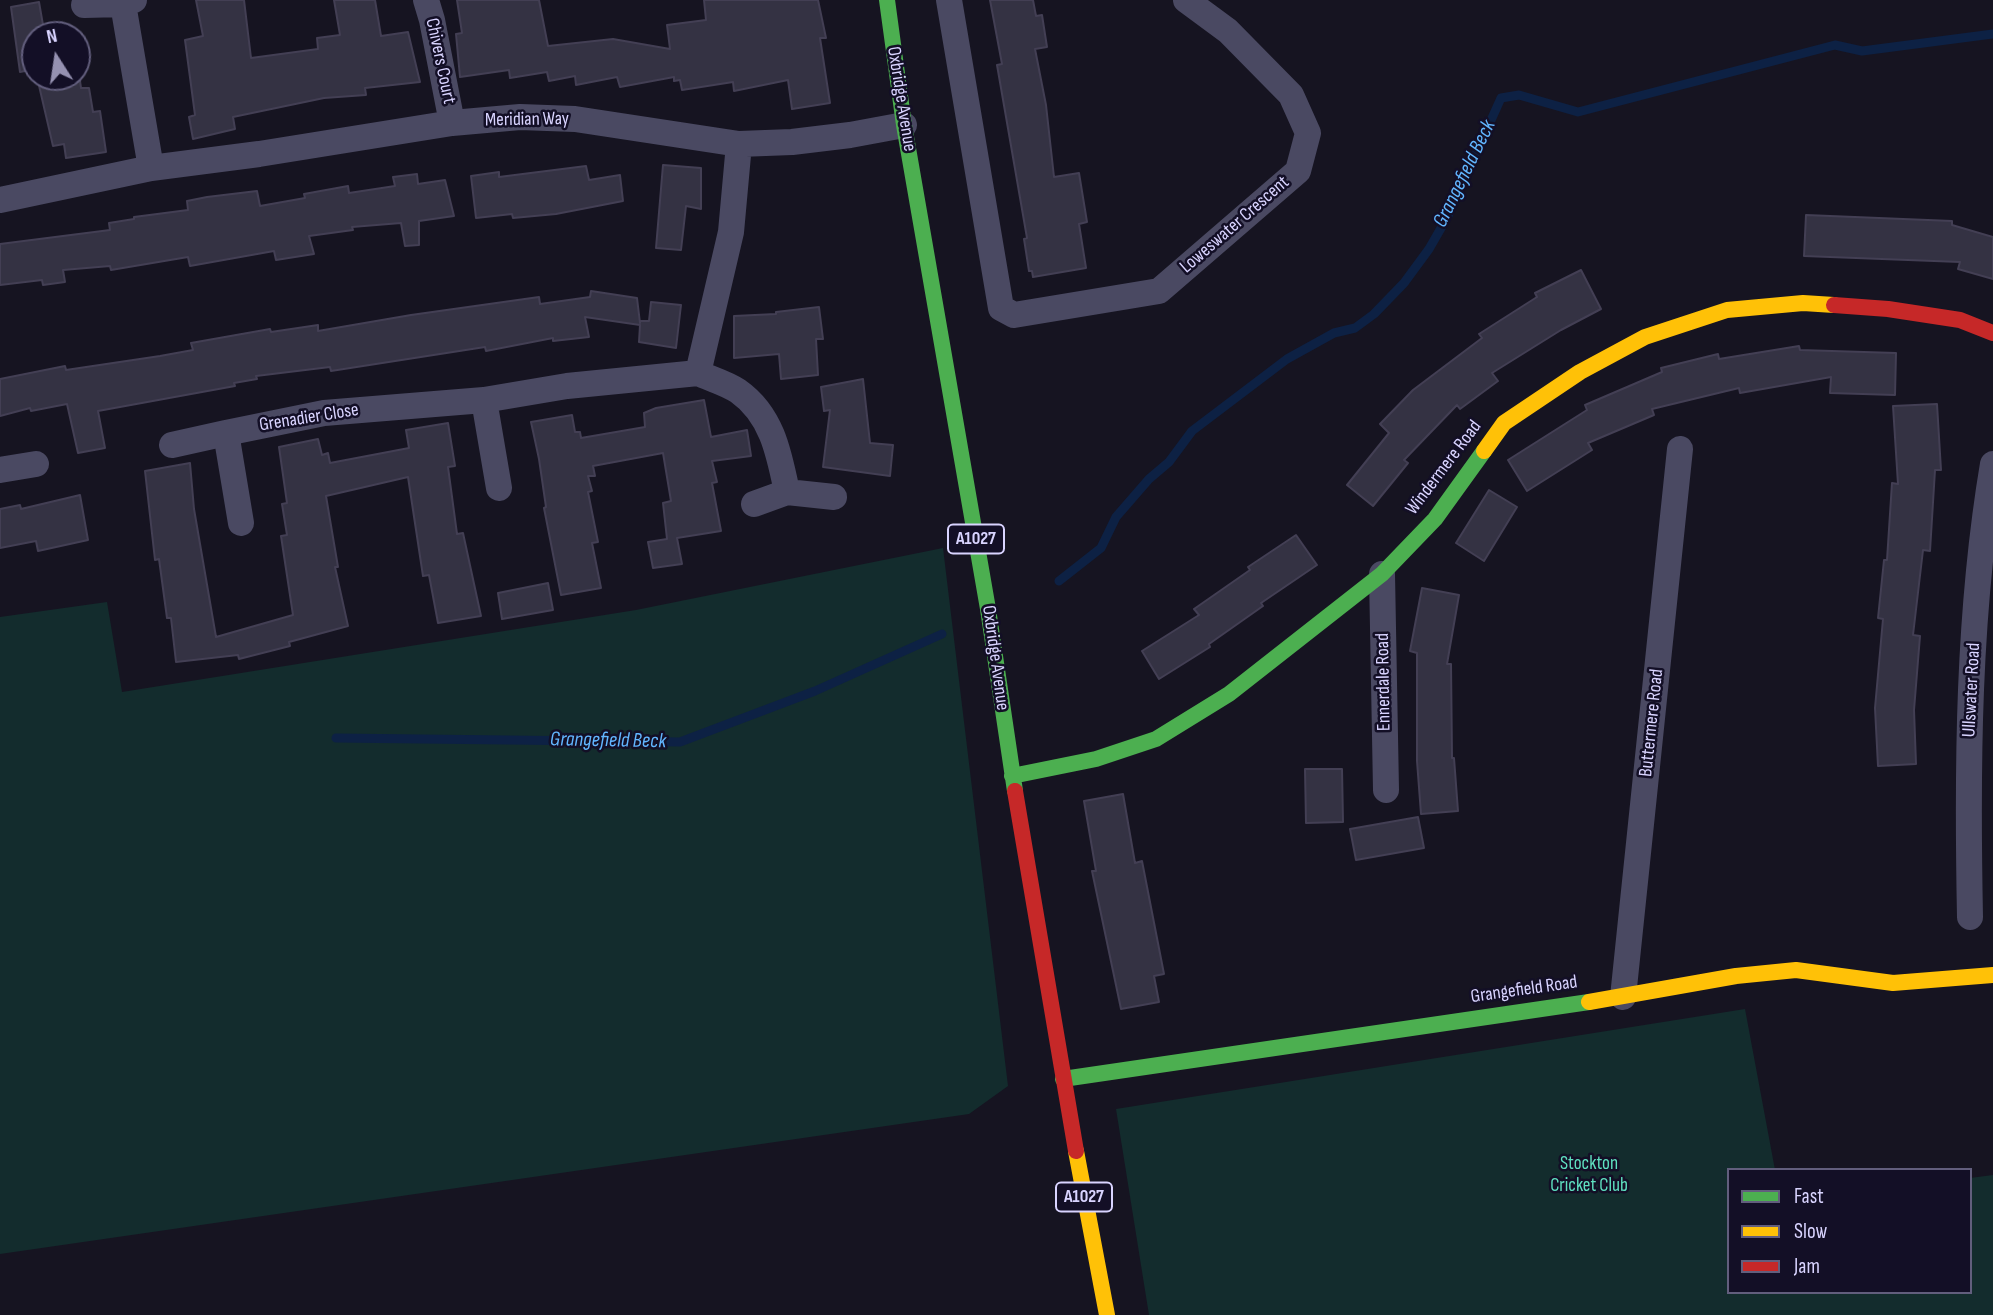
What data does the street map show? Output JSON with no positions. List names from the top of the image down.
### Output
{
  "streets": {
    "street": [
      "Chivers Court",
      "Oxbridge Avenue",
      "Meridian Way",
      "Loweswater Crescent",
      "Grenadier Close",
      "Windermere Road",
      "A1027",
      "Ennerdale Road",
      "Ullswater Road",
      "Buttermere Road",
      "Grangefield Road"
    ]
  },
  "crossings": [
    ["Chivers Court", "Meridian Way"],
    ["Oxbridge Avenue", "Meridian Way"],
    ["Oxbridge Avenue", "Windermere Road"],
    ["Oxbridge Avenue", "Grangefield Road"],
    ["Windermere Road", "Ennerdale Road"],
    ["Buttermere Road", "Grangefield Road"]
  ],
  "water": ["Grangefield Beck"],
  "parks": ["Stockton Cricket Club"],
  "legend": ["Fast", "Slow", "Jam"],
  "north": "top"
}
